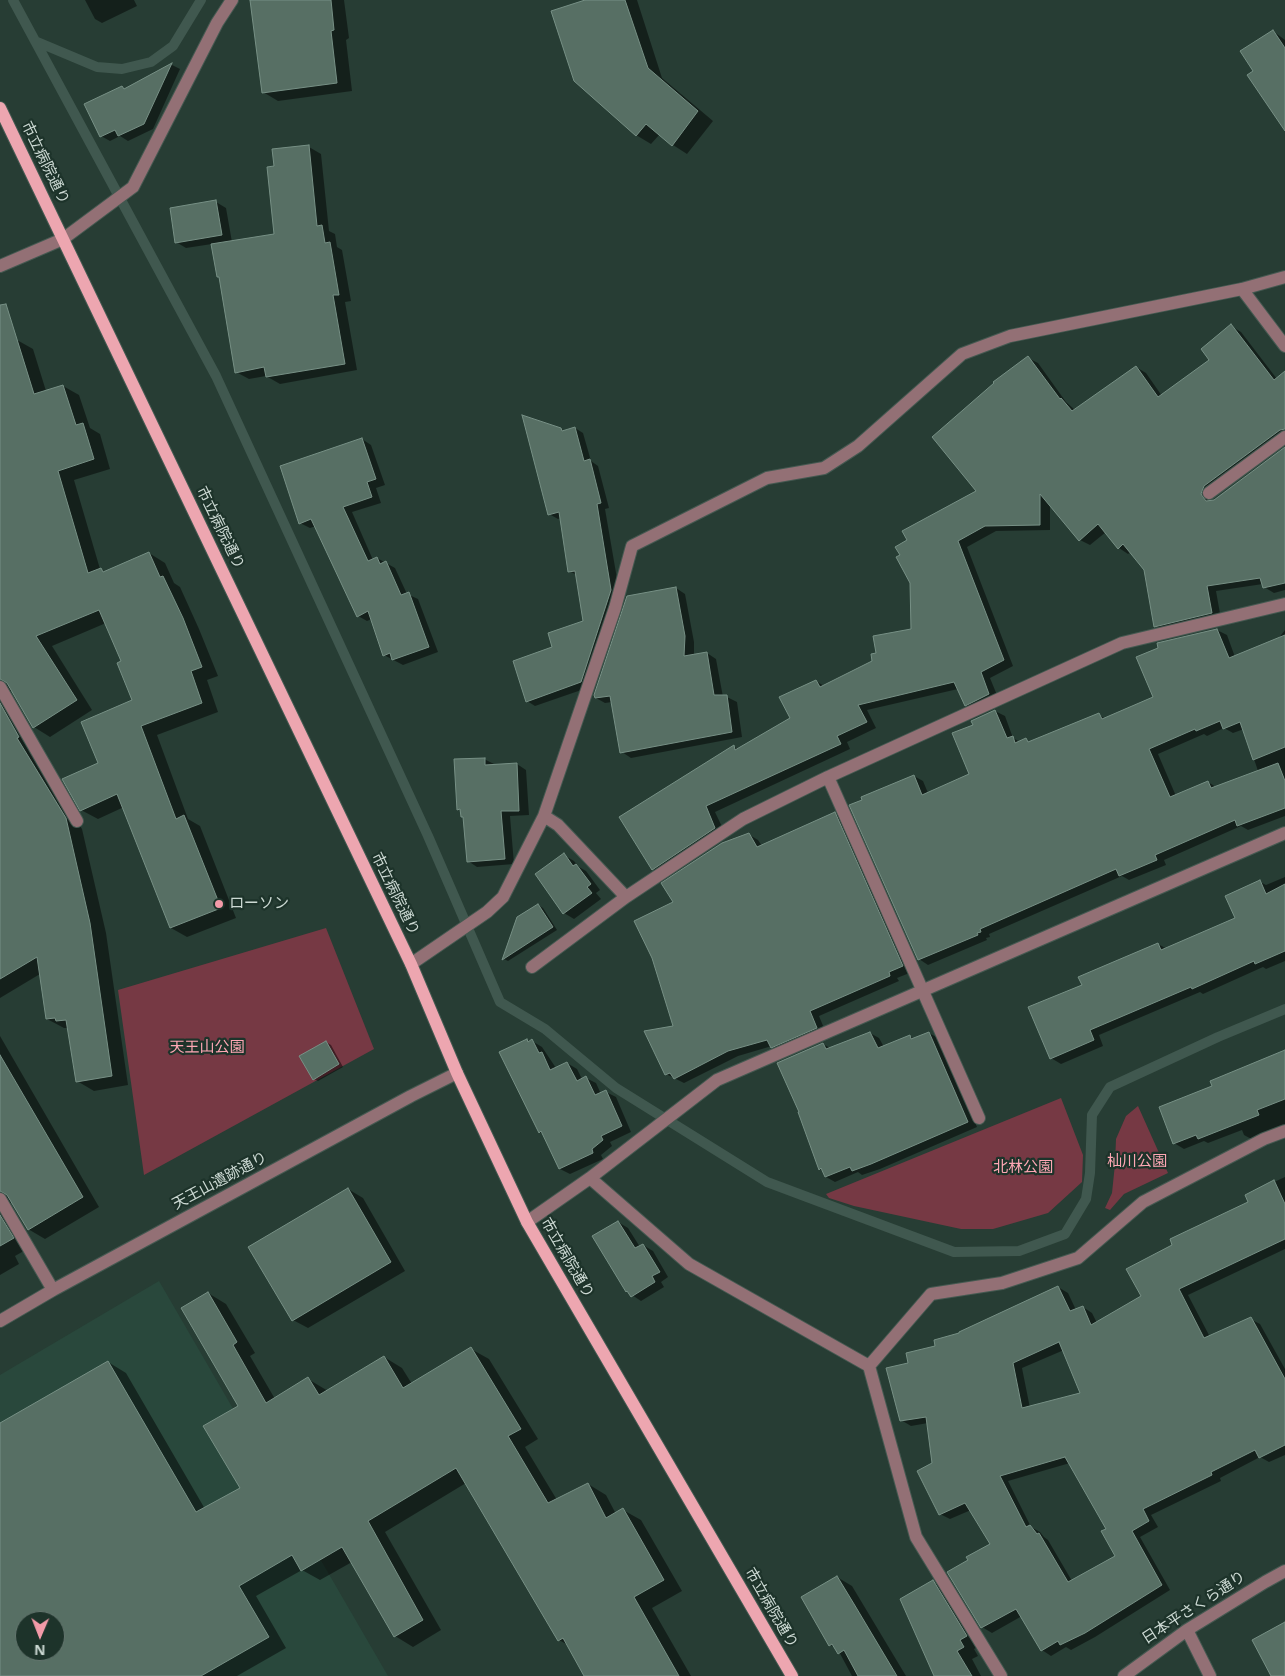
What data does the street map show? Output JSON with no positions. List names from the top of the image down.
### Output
{
  "streets": {
    "main road": ["市立病院通り"],
    "street": ["天王山遺跡通り", "日本平さくら通り"]
  },
  "crossings": [
    ["市立病院通り", "天王山遺跡通り"]
  ],
  "parks": ["天王山公園", "杣川公園", "北林公園"],
  "places": ["ローソン"],
  "north": "bottom"
}
